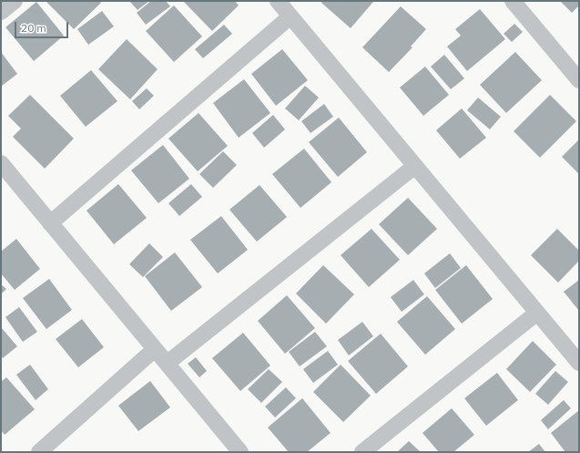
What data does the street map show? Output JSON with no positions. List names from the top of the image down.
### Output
{
  "scale_bar": "20 m"
}
